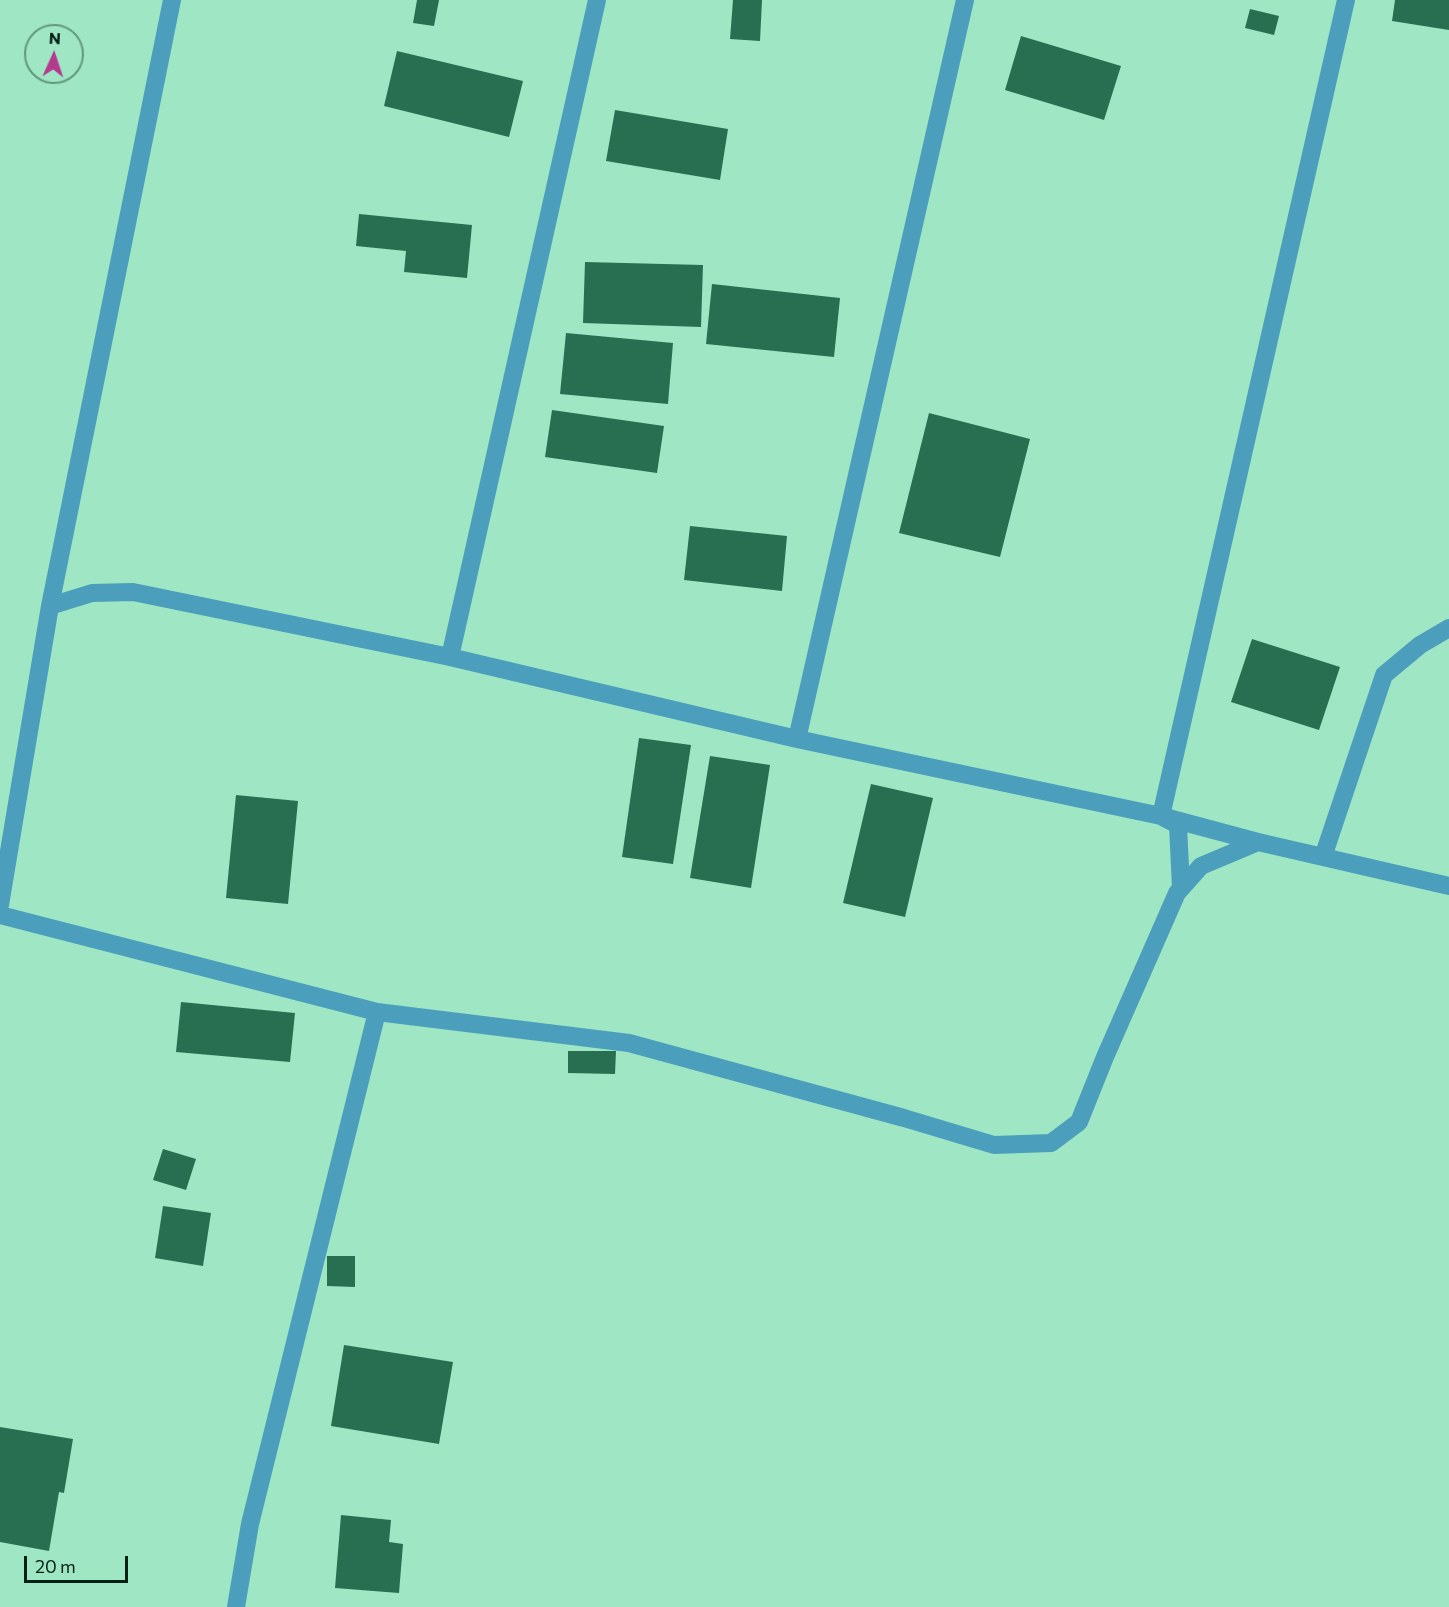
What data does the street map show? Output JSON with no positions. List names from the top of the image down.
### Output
{
  "scale_bar": "20 m",
  "north": "top"
}
